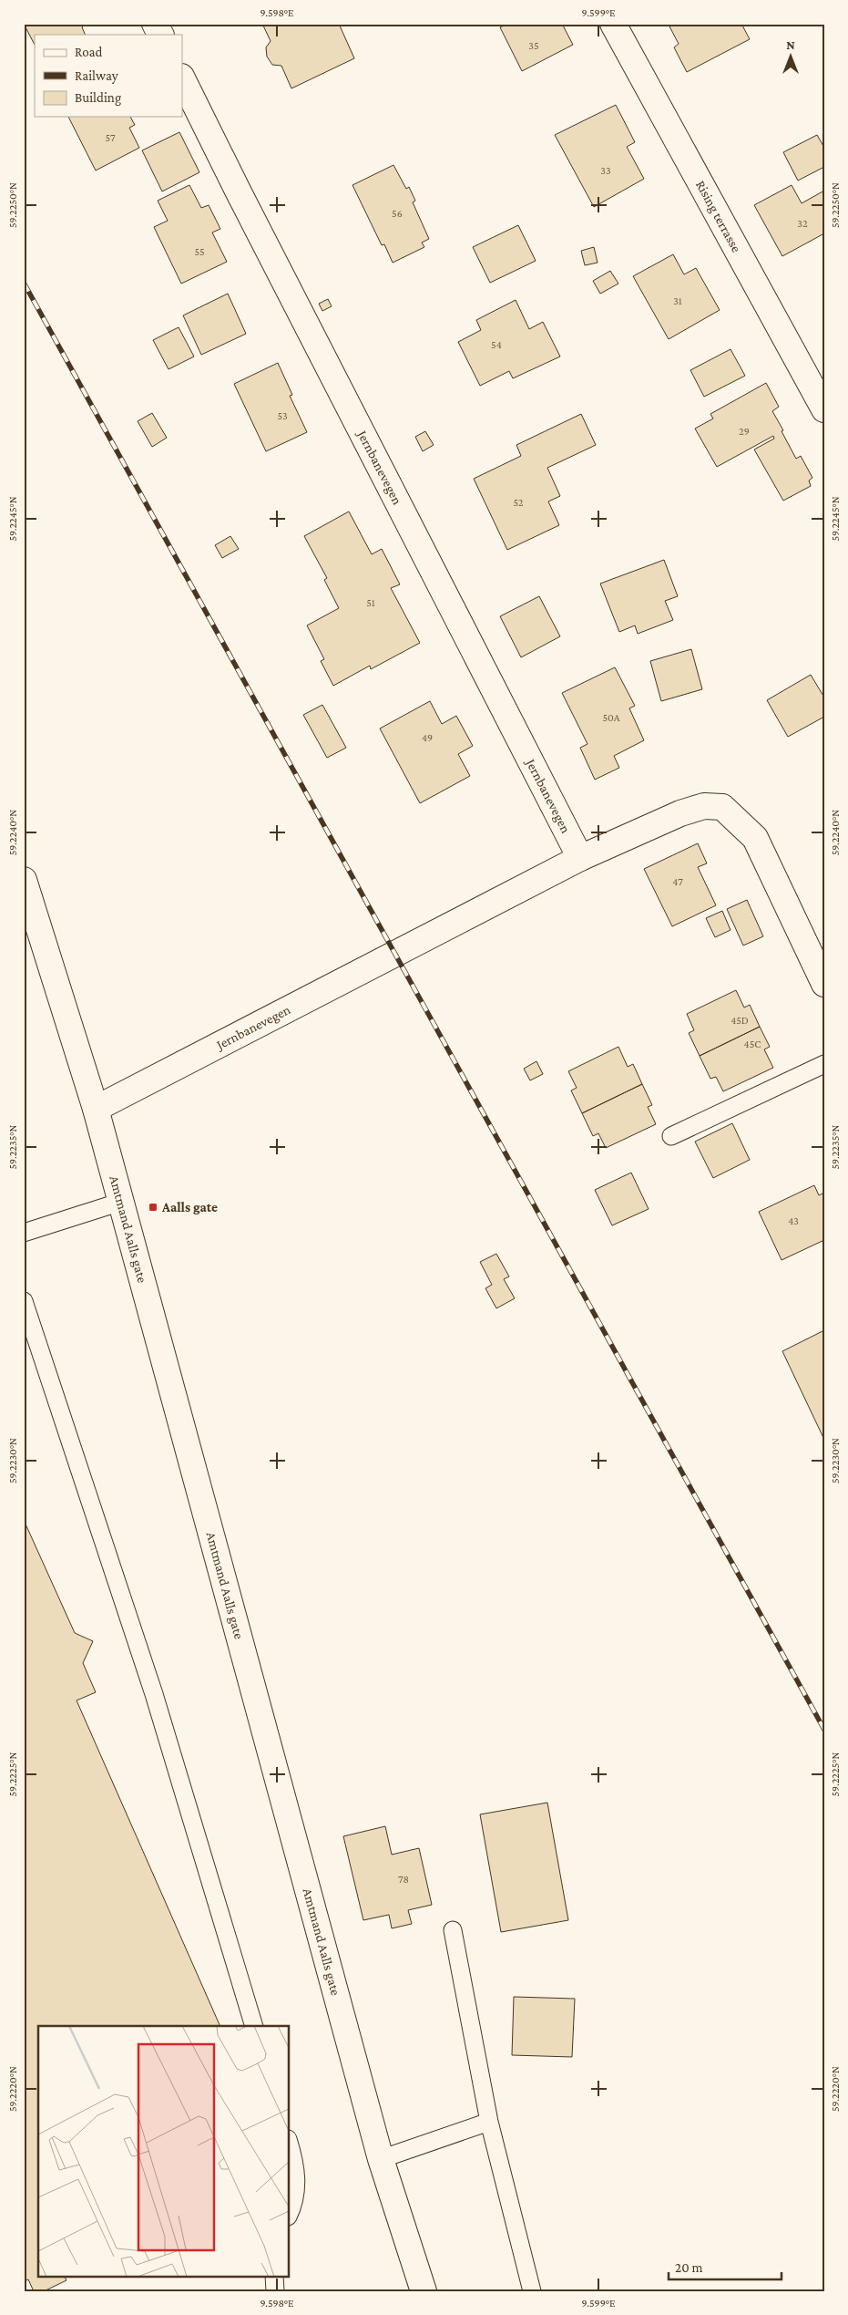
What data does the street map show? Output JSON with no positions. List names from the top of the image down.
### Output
{
  "streets": {
    "street": ["Rising terrasse", "Jernbanevegen", "Amtmand Aalls gate"]
  },
  "crossings": [
    ["Jernbanevegen", "Amtmand Aalls gate"]
  ],
  "places": {
    "transit": ["Aalls gate"]
  },
  "house_numbers": [
    "35",
    "57",
    "33",
    "56",
    "32",
    "55",
    "31",
    "54",
    "53",
    "29",
    "52",
    "51",
    "50A",
    "49",
    "47",
    "45D",
    "45C",
    "43",
    "78"
  ],
  "legend": ["Road", "Railway", "Building"],
  "scale_bar": "20 m",
  "north": "top",
  "coordinates": [
    "9.598°E",
    "9.599°E",
    "59.2250°N",
    "59.2245°N",
    "59.2240°N",
    "59.2235°N",
    "59.2230°N",
    "59.2225°N",
    "59.2220°N"
  ]
}
